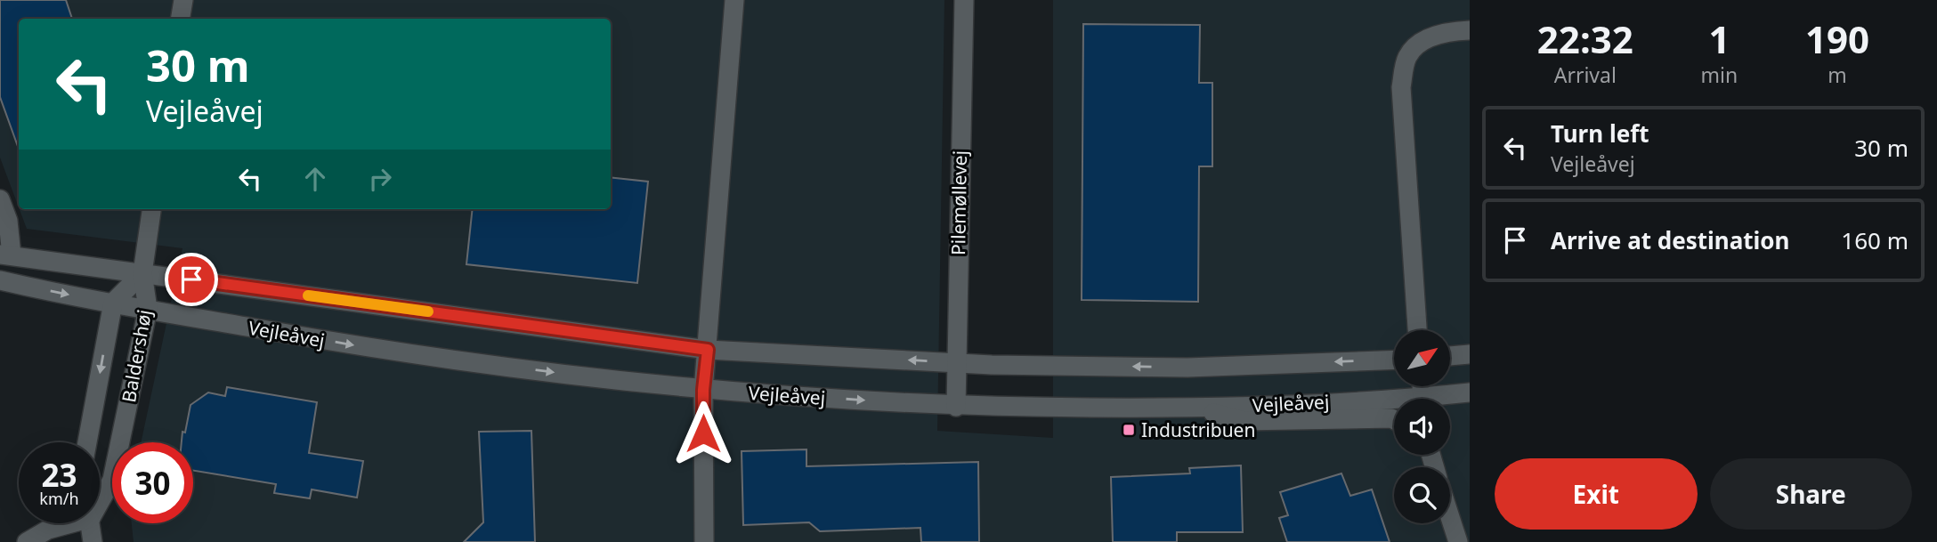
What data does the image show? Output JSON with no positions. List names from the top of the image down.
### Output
{
  "streets": {
    "street": ["Pilemøllevej", "Vejleåvej", "Baldershøj"]
  },
  "crossings": [
    ["Pilemøllevej", "Vejleåvej"],
    ["Vejleåvej", "Baldershøj"]
  ],
  "places": {
    "transit": ["Industribuen"]
  },
  "north": "top right",
  "page": {
    "eta": [
      "22:32",
      "Arrival",
      "1",
      "min",
      "190",
      "m"
    ],
    "turn": ["30 m", "Vejleåvej"],
    "list": [
      {
        "name": "Turn left",
        "note": "Vejleåvej",
        "value": "30 m"
      },
      {
        "name": "Arrive at destination",
        "value": "160 m"
      }
    ],
    "speed": "23 km/h",
    "limit": "30",
    "buttons": ["Exit", "Share"]
  }
}
